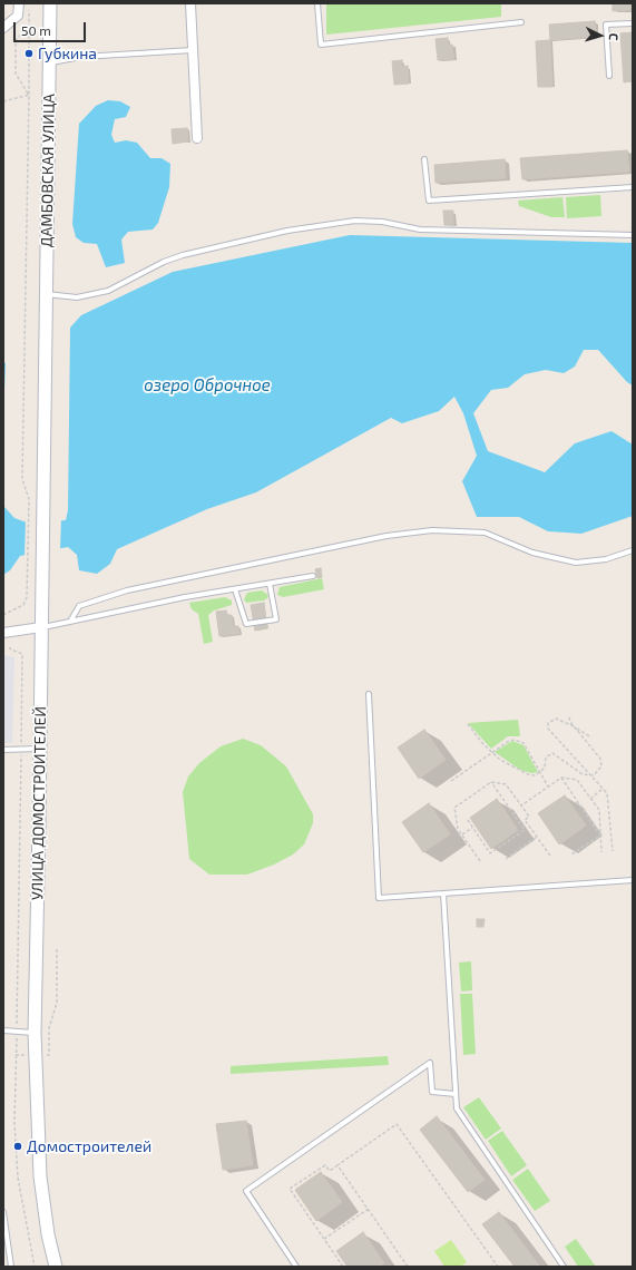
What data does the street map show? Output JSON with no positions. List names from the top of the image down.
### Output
{
  "streets": {
    "main road": ["ДАМБОВСКАЯ УЛИЦА", "УЛИЦА ДОМОСТРОИТЕЛЕЙ"]
  },
  "crossings": [
    ["ДАМБОВСКАЯ УЛИЦА", "УЛИЦА ДОМОСТРОИТЕЛЕЙ"]
  ],
  "water": ["озеро Оброчное"],
  "places": ["Губкина", "Домостроителей"],
  "scale_bar": "50 m",
  "north": "right"
}
